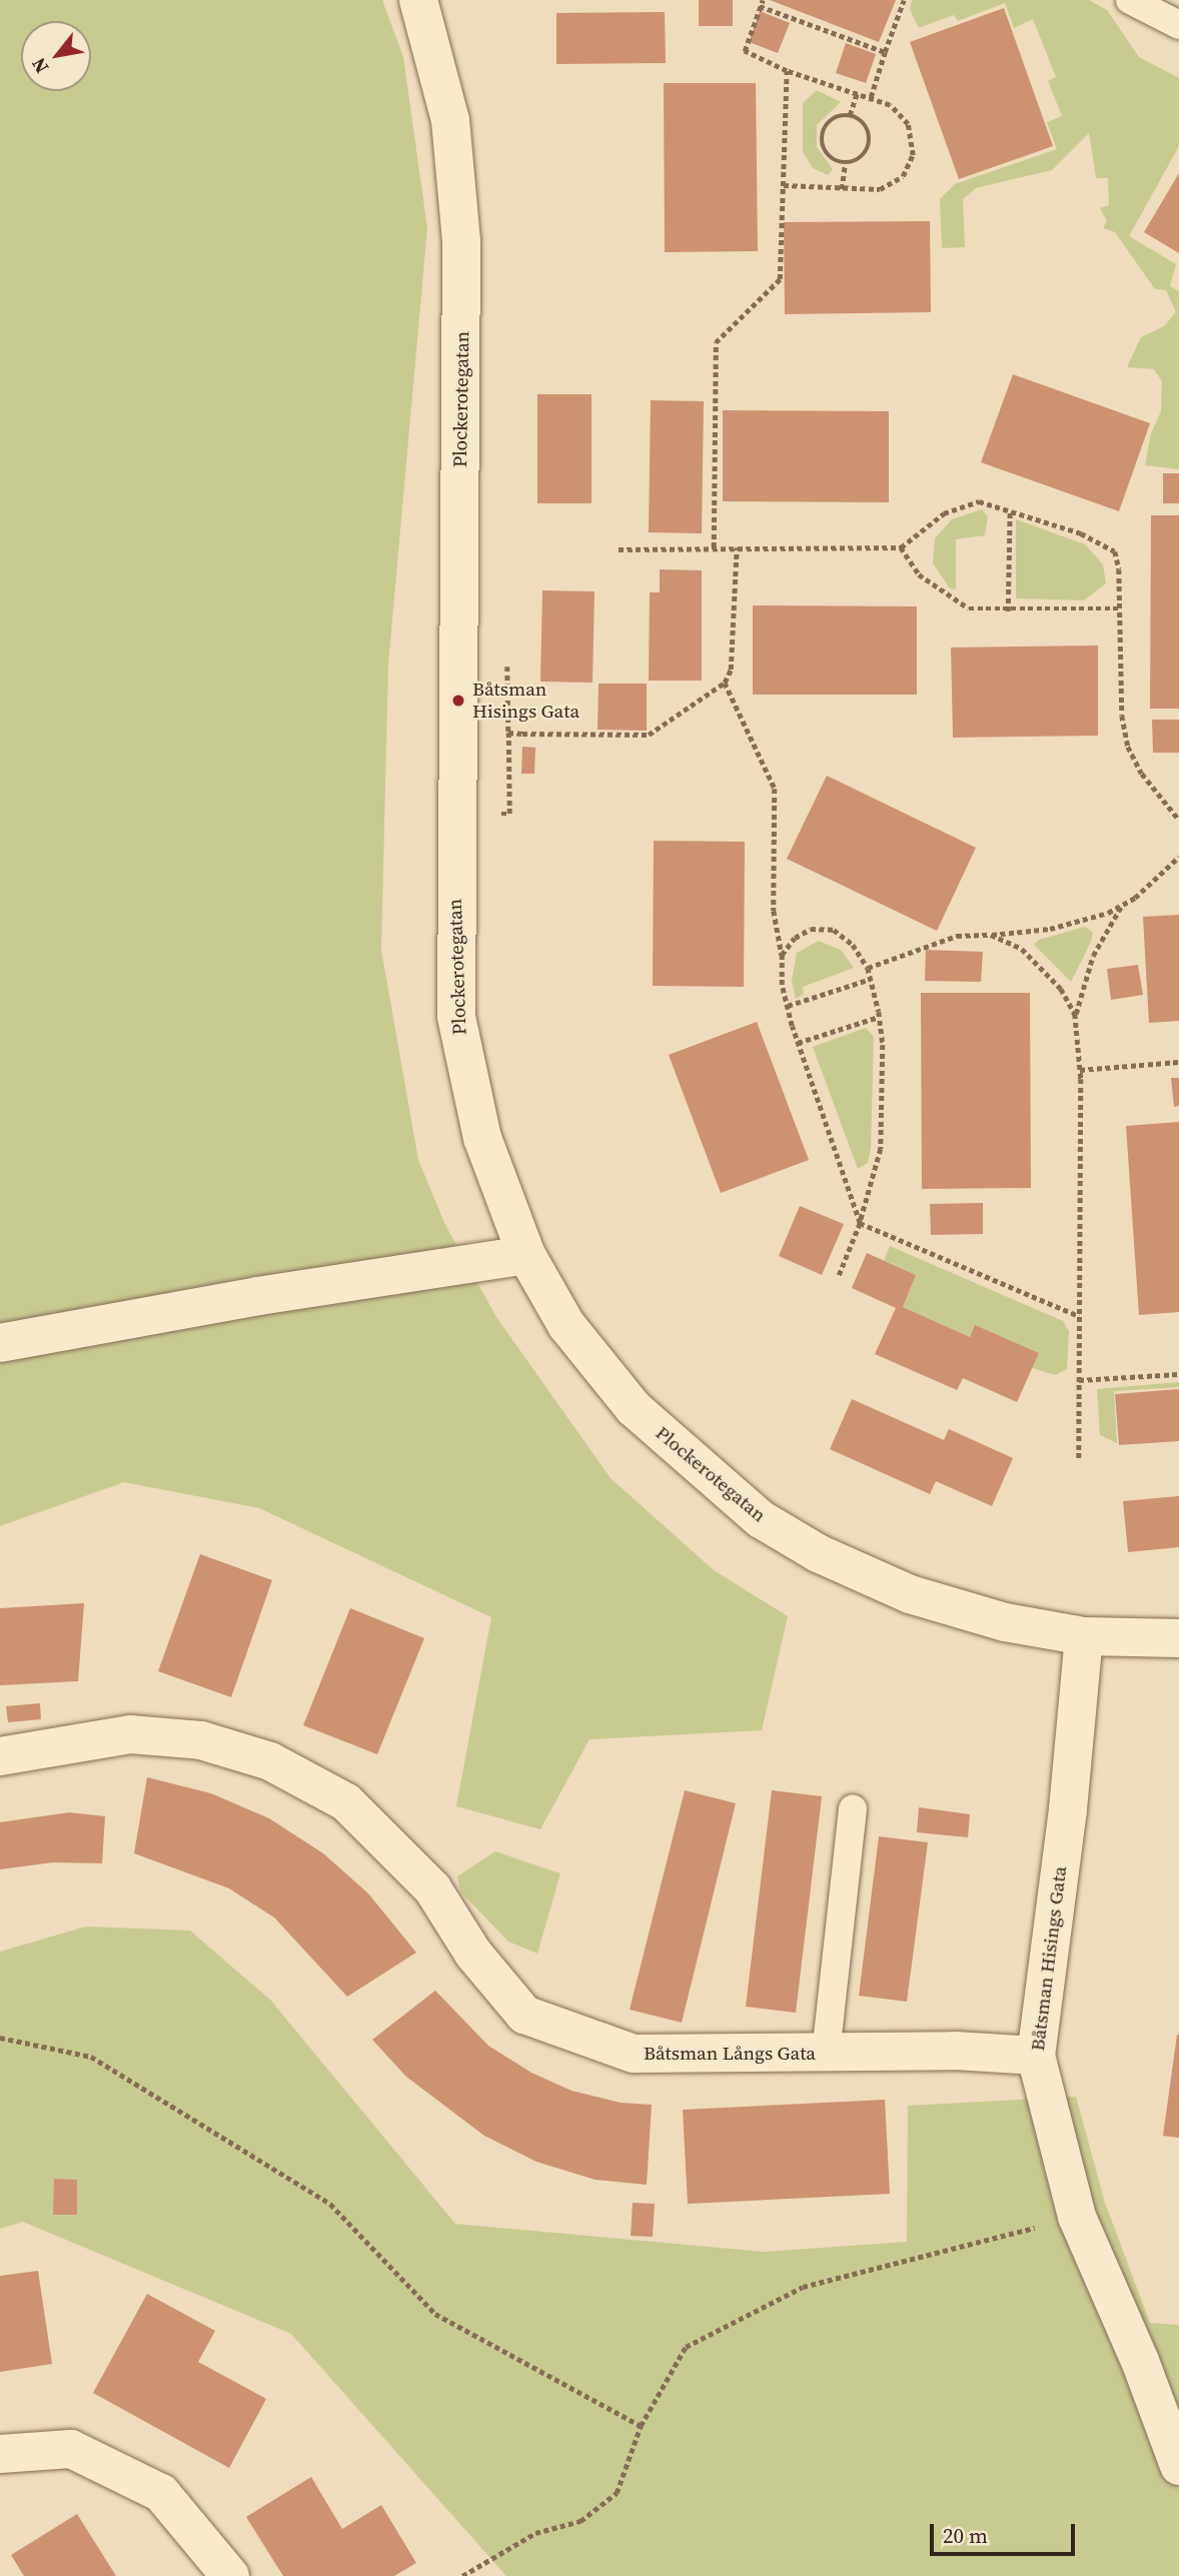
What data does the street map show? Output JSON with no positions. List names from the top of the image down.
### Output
{
  "streets": {
    "street": ["Plockerotegatan", "Båtsman Hisings Gata", "Båtsman Långs Gata"]
  },
  "crossings": [
    ["Plockerotegatan", "Båtsman Hisings Gata"],
    ["Båtsman Hisings Gata", "Båtsman Långs Gata"]
  ],
  "places": ["Båtsman Hisings Gata"],
  "scale_bar": "20 m",
  "north": "bottom left"
}
